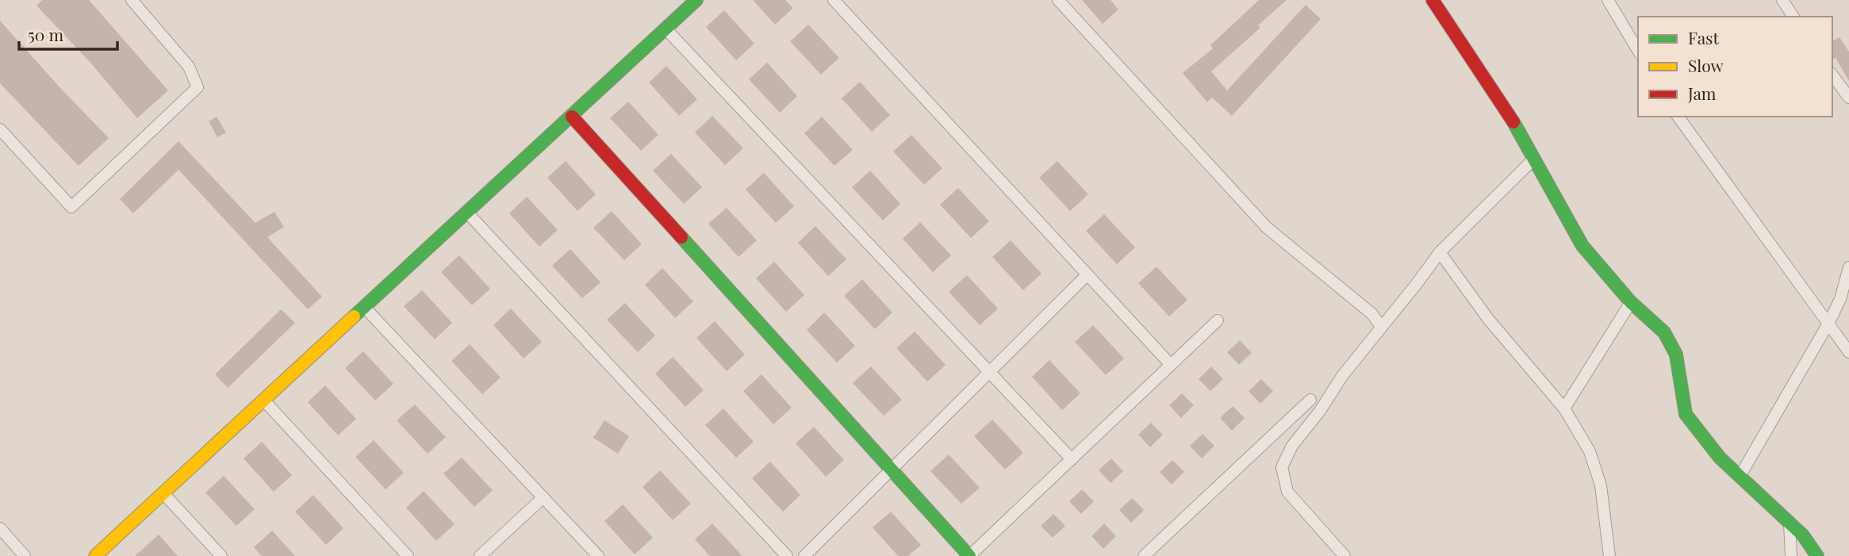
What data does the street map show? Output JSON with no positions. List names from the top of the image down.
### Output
{
  "legend": ["Fast", "Slow", "Jam"],
  "scale_bar": "50 m"
}
